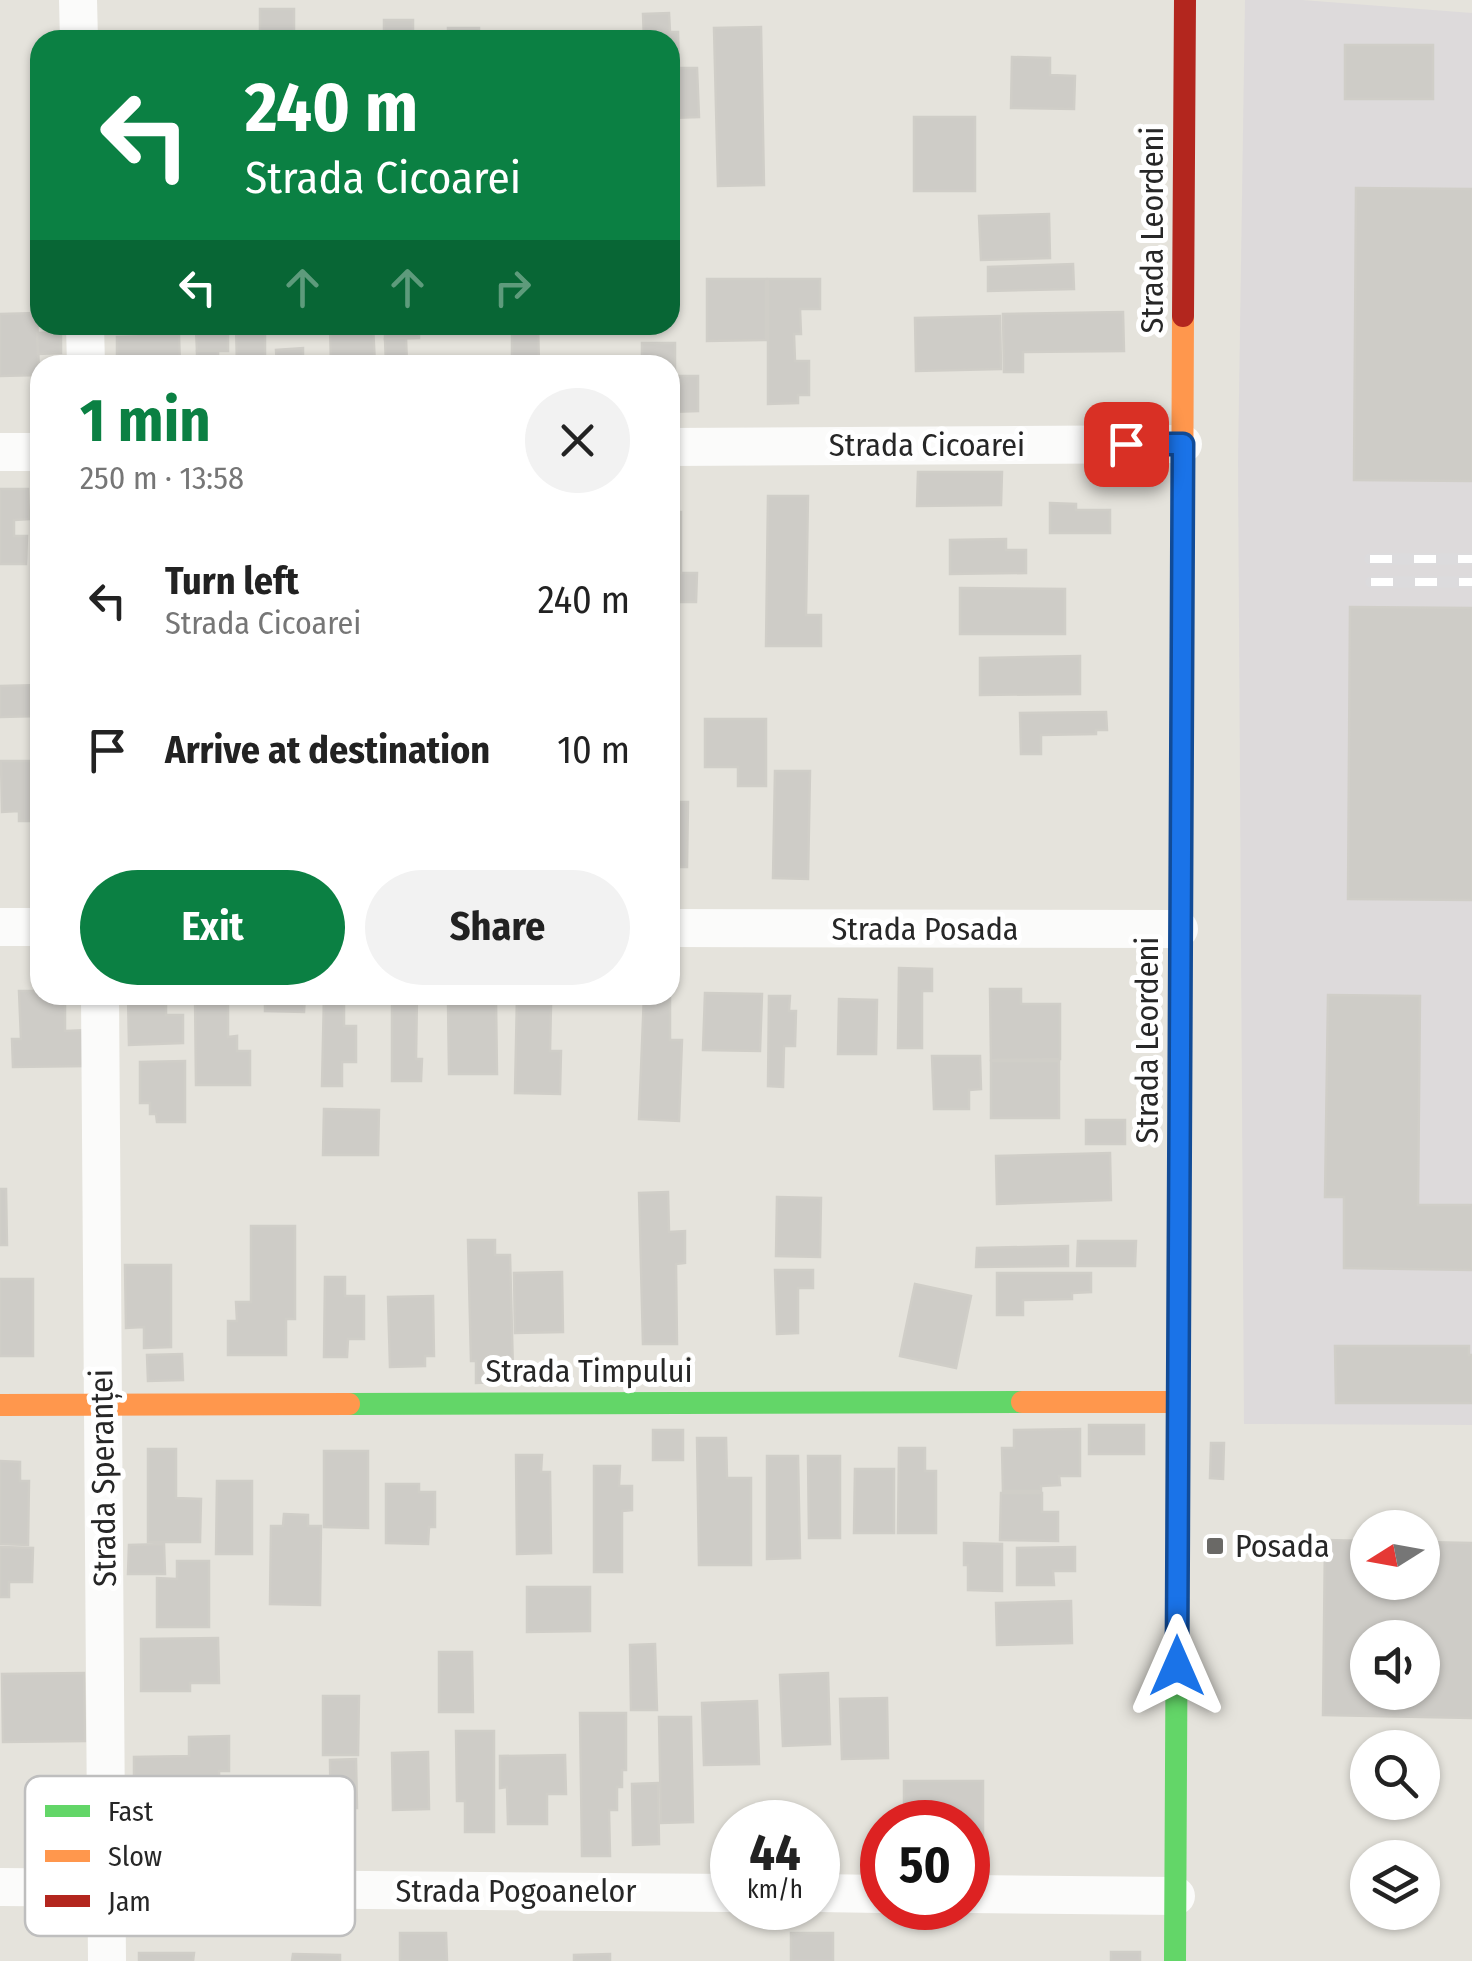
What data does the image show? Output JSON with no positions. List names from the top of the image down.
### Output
{
  "streets": {
    "main road": ["Strada Leordeni", "Strada Timpului"],
    "street": [
      "Strada Cicoarei",
      "Strada Posada",
      "Strada Speranței",
      "Strada Pogoanelor"
    ]
  },
  "crossings": [
    ["Strada Leordeni", "Strada Cicoarei"],
    ["Strada Leordeni", "Strada Posada"],
    ["Strada Leordeni", "Strada Timpului"],
    ["Strada Timpului", "Strada Speranței"]
  ],
  "places": {
    "transit": ["Posada"]
  },
  "legend": ["Fast", "Slow", "Jam"],
  "north": "left",
  "page": {
    "turn": ["240 m", "Strada Cicoarei"],
    "heading": ["1 min", "250 m · 13:58"],
    "list": [
      {
        "name": "Turn left",
        "note": "Strada Cicoarei",
        "value": "240 m"
      },
      {
        "name": "Arrive at destination",
        "value": "10 m"
      }
    ],
    "buttons": ["Exit", "Share"],
    "speed": "44 km/h",
    "limit": "50"
  }
}
